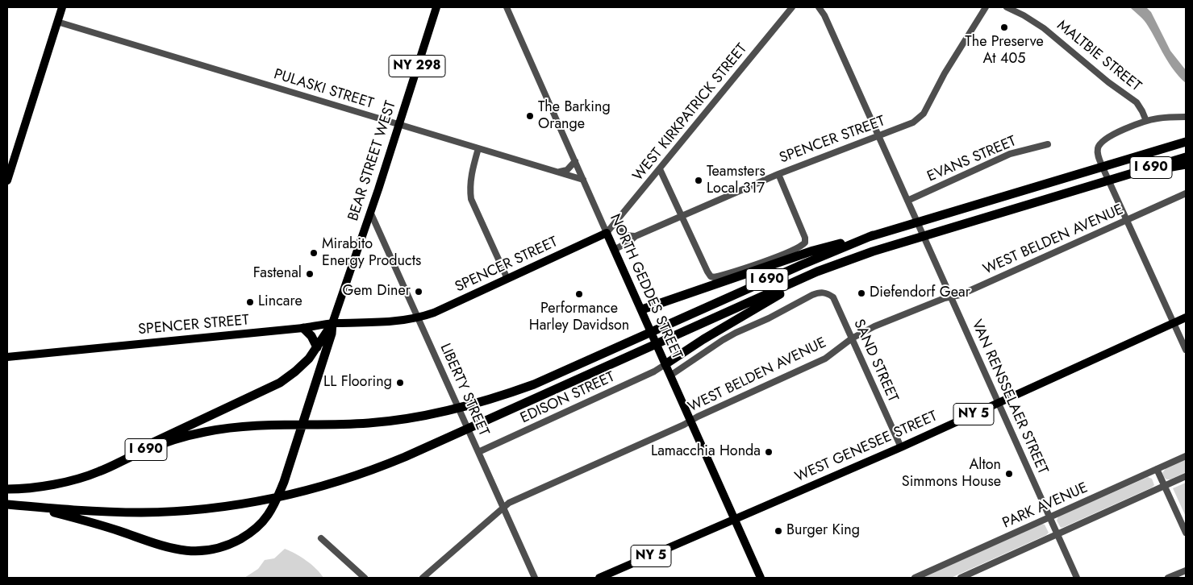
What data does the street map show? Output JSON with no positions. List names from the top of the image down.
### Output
{
  "streets": {
    "highway": ["I 690"],
    "main road": [
      "NY 298",
      "SPENCER STREET",
      "BEAR STREET WEST",
      "NORTH GEDDES STREET",
      "NY 5",
      "WEST GENESEE STREET"
    ],
    "street": [
      "MALTBIE STREET",
      "PULASKI STREET",
      "WEST KIRKPATRICK STREET",
      "EVANS STREET",
      "WEST BELDEN AVENUE",
      "SAND STREET",
      "LIBERTY STREET",
      "VAN RENSSELAER STREET",
      "EDISON STREET",
      "PARK AVENUE"
    ]
  },
  "crossings": [
    ["PULASKI STREET", "BEAR STREET WEST"],
    ["PULASKI STREET", "NORTH GEDDES STREET"],
    ["WEST KIRKPATRICK STREET", "SPENCER STREET"],
    ["WEST KIRKPATRICK STREET", "NORTH GEDDES STREET"],
    ["SPENCER STREET", "BEAR STREET WEST"],
    ["SPENCER STREET", "NORTH GEDDES STREET"],
    ["SPENCER STREET", "LIBERTY STREET"],
    ["SPENCER STREET", "VAN RENSSELAER STREET"],
    ["EVANS STREET", "VAN RENSSELAER STREET"],
    ["BEAR STREET WEST", "LIBERTY STREET"],
    ["WEST BELDEN AVENUE", "NORTH GEDDES STREET"],
    ["WEST BELDEN AVENUE", "SAND STREET"],
    ["WEST BELDEN AVENUE", "LIBERTY STREET"],
    ["WEST BELDEN AVENUE", "VAN RENSSELAER STREET"],
    ["NORTH GEDDES STREET", "SAND STREET"],
    ["NORTH GEDDES STREET", "EDISON STREET"],
    ["NORTH GEDDES STREET", "WEST GENESEE STREET"],
    ["SAND STREET", "WEST GENESEE STREET"],
    ["LIBERTY STREET", "EDISON STREET"],
    ["VAN RENSSELAER STREET", "WEST GENESEE STREET"],
    ["VAN RENSSELAER STREET", "PARK AVENUE"]
  ],
  "places": [
    "The Preserve At 405",
    "The Barking Orange",
    "Teamsters Local 317",
    "Mirabito Energy Products",
    "Fastenal",
    "Gem Diner",
    "Diefendorf Gear",
    "Performance Harley Davidson",
    "Lincare",
    "LL Flooring",
    "Lamacchia Honda",
    "Alton Simmons House",
    "Burger King"
  ]
}
